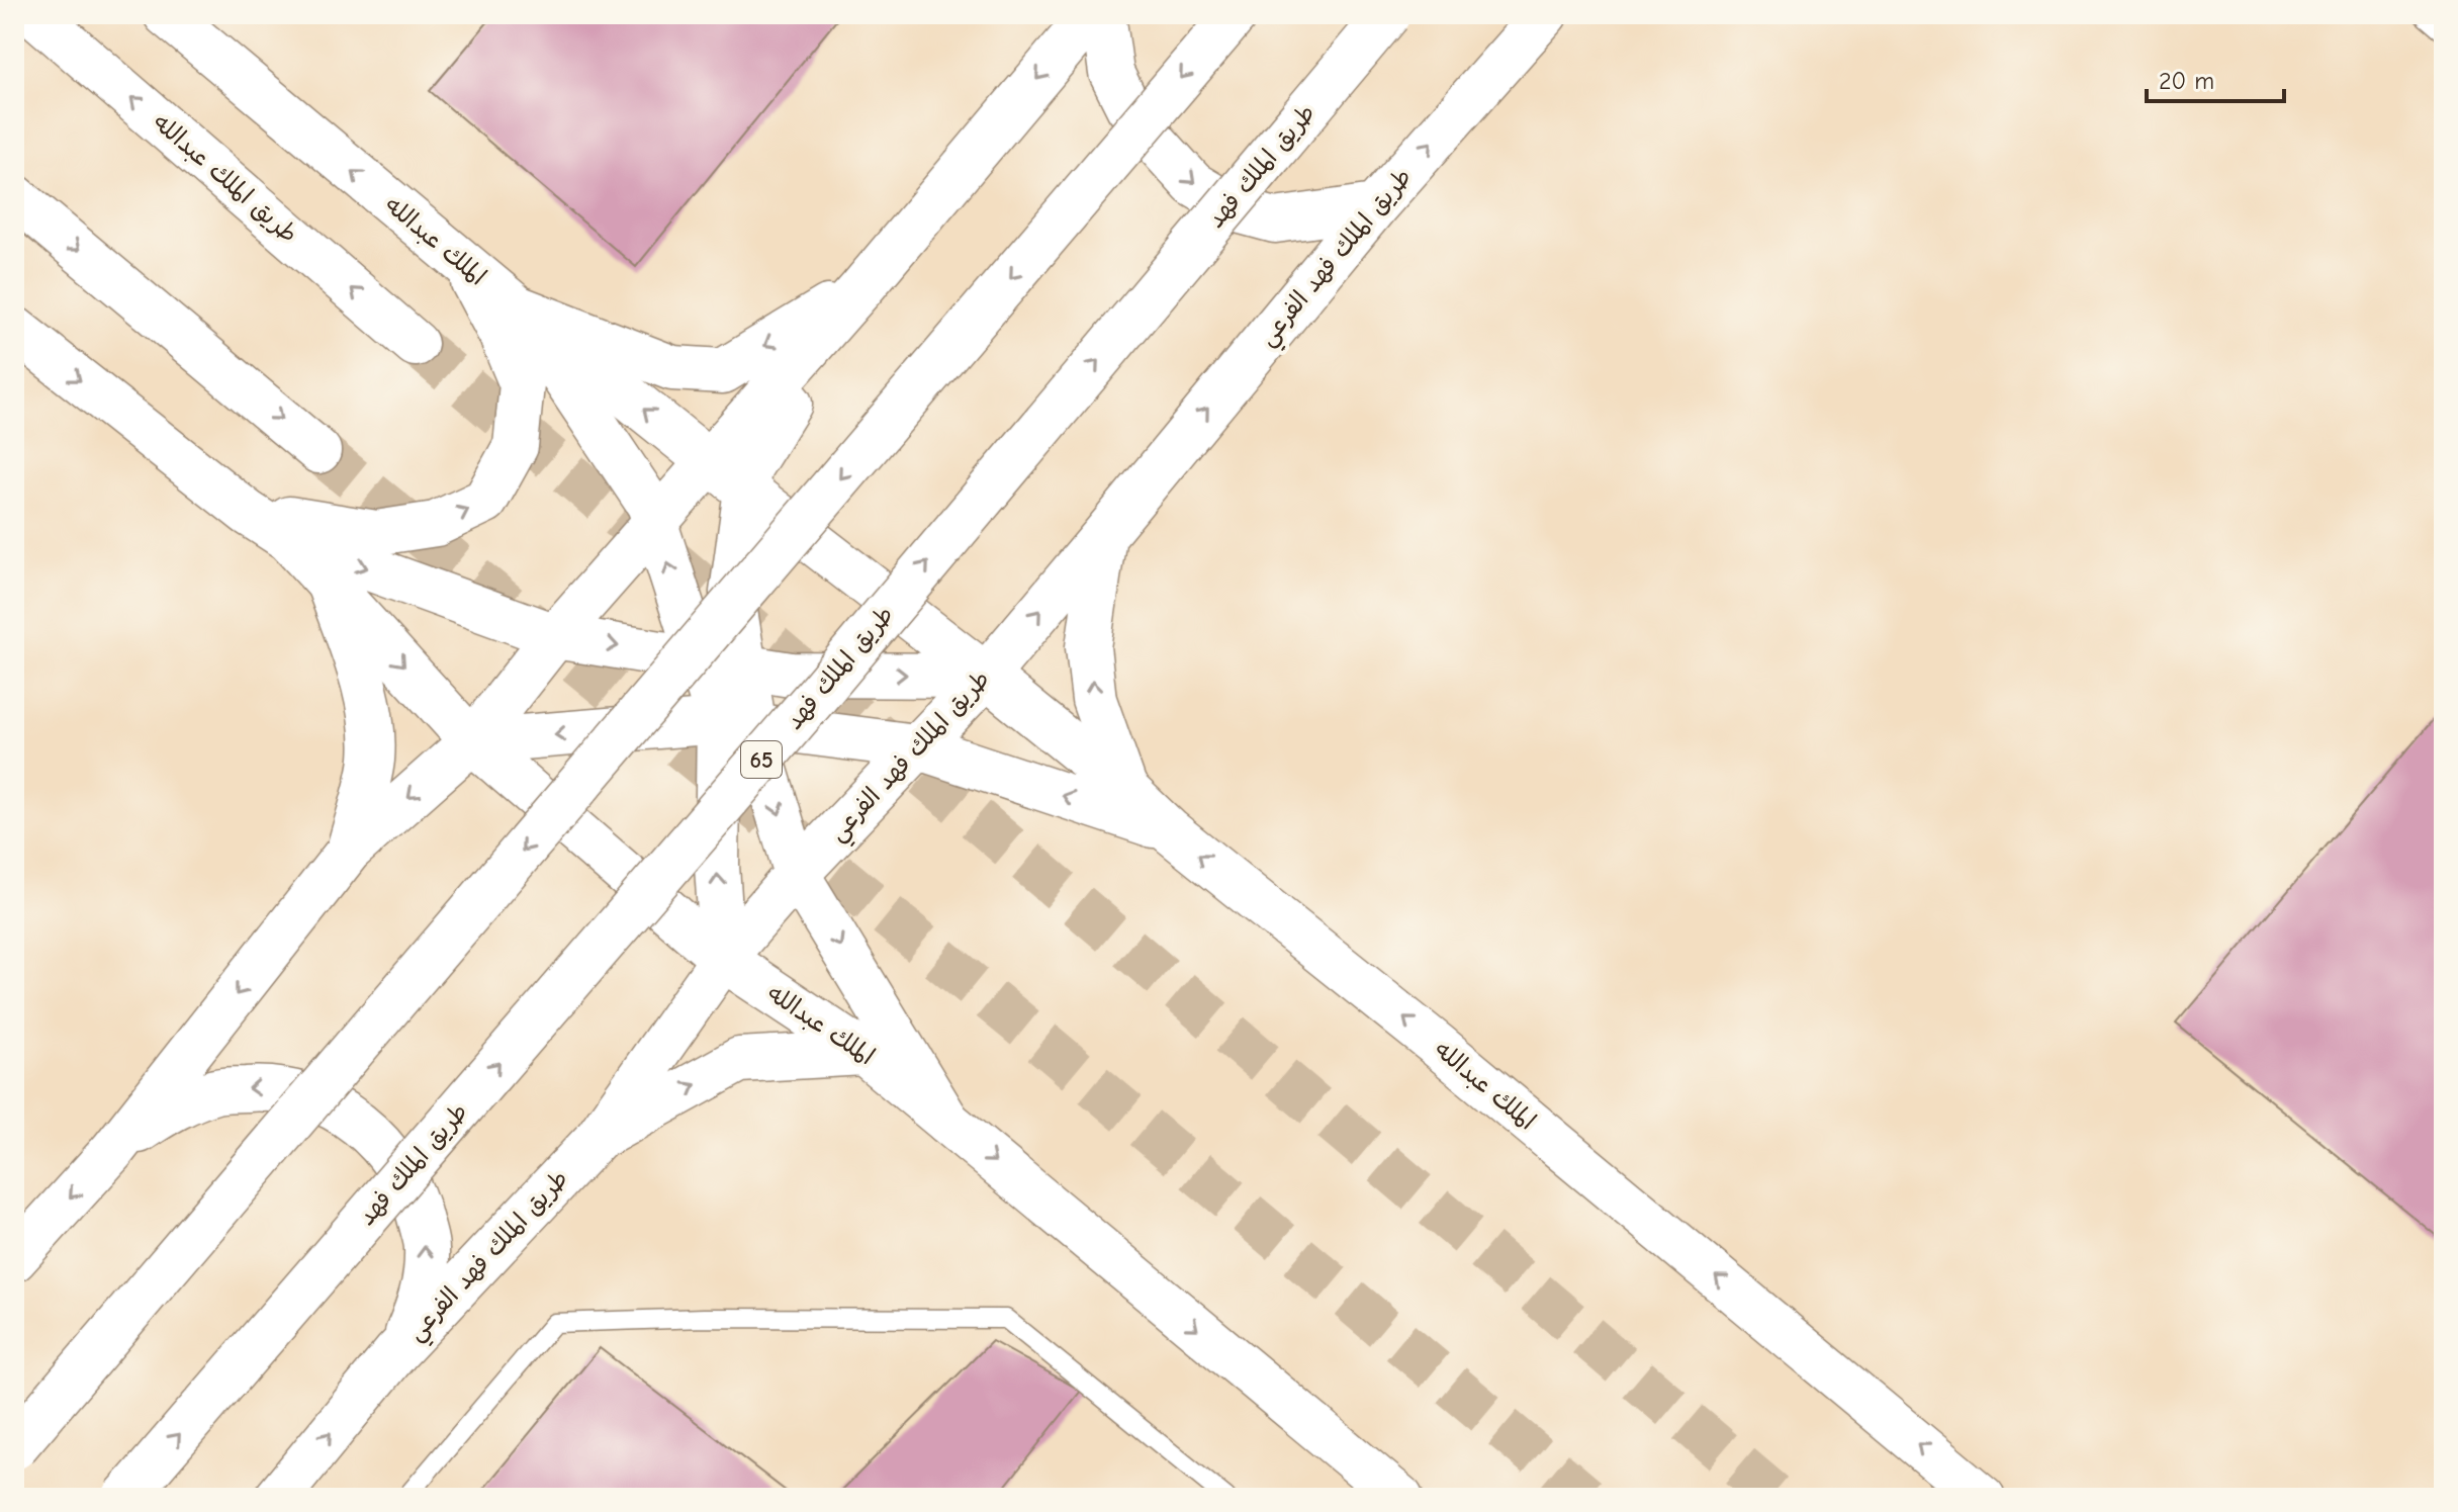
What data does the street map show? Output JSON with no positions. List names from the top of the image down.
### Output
{
  "streets": {
    "main road": [
      "طريق الملك فهد",
      "طريق الملك عبدالله",
      "الملك عبدالله",
      "طريق الملك فهد الفرعي",
      "65"
    ]
  },
  "crossings": [
    ["الملك عبدالله", "طريق الملك فهد الفرعي"]
  ],
  "scale_bar": "20 m"
}
